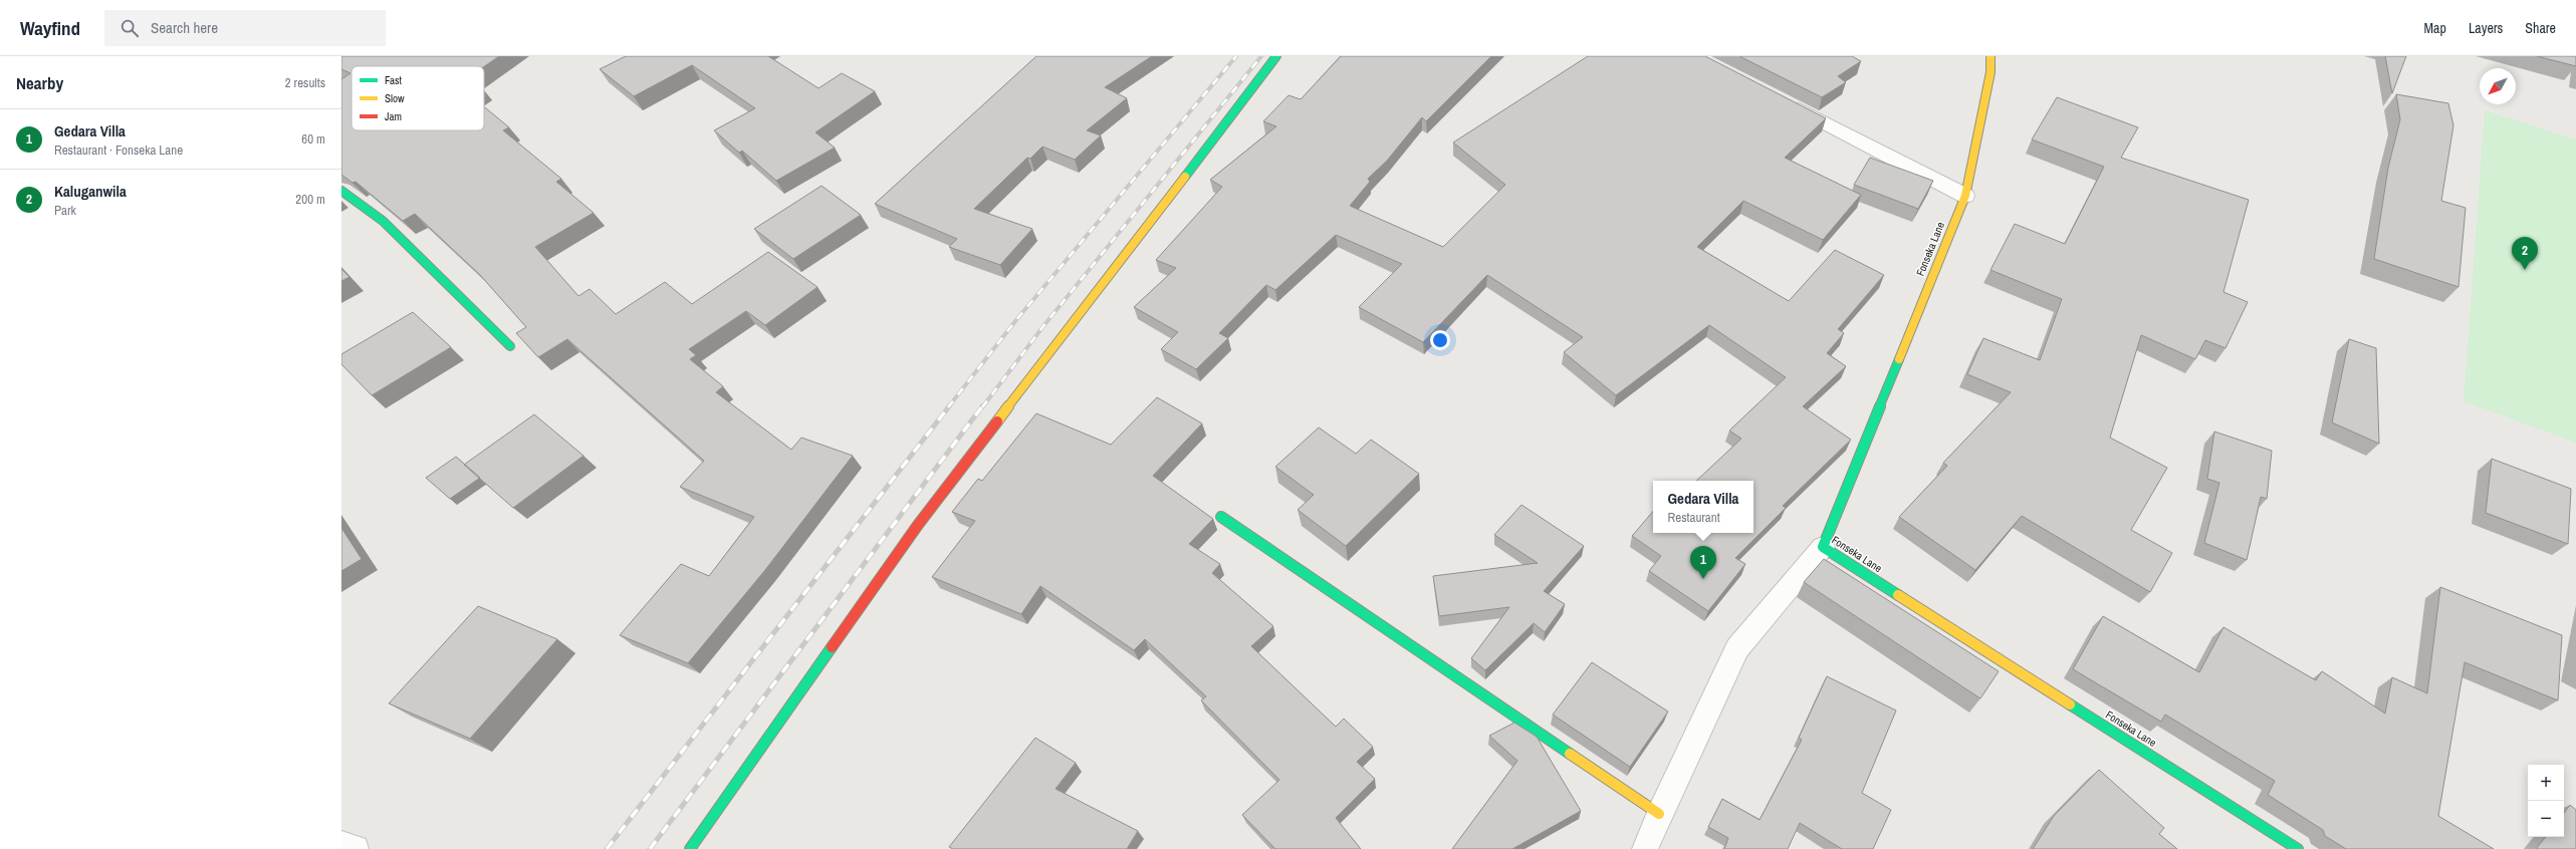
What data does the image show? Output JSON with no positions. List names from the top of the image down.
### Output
{
  "streets": {
    "street": ["Fonseka Lane"]
  },
  "legend": ["Fast", "Slow", "Jam"],
  "north": "bottom left",
  "page": {
    "header": "Wayfind",
    "search": "Search here",
    "nav": ["Map", "Layers", "Share"],
    "heading": ["Nearby", "2 results"],
    "list": [
      {
        "mark": "1",
        "name": "Gedara Villa",
        "note": "Restaurant · Fonseka Lane",
        "value": "60 m"
      },
      {
        "mark": "2",
        "name": "Kaluganwila",
        "note": "Park",
        "value": "200 m"
      }
    ],
    "pins": ["2", "1"],
    "popup": ["Gedara Villa", "Restaurant"],
    "map_buttons": ["+", "−"]
  }
}
